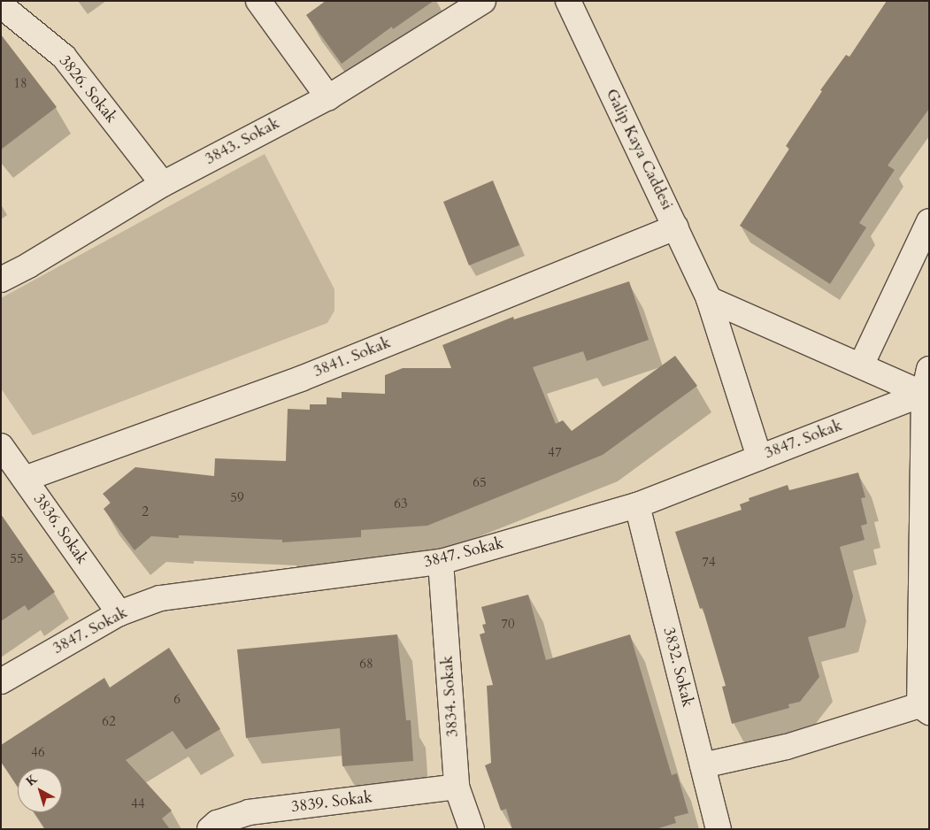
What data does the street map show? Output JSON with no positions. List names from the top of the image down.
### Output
{
  "streets": {
    "street": [
      "3826. Sokak",
      "3843. Sokak",
      "Galip Kaya Caddesi",
      "3841. Sokak",
      "3847. Sokak",
      "3836. Sokak",
      "3832. Sokak",
      "3834. Sokak",
      "3839. Sokak"
    ]
  },
  "crossings": [
    ["3826. Sokak", "3843. Sokak"],
    ["Galip Kaya Caddesi", "3841. Sokak"],
    ["Galip Kaya Caddesi", "3847. Sokak"],
    ["3841. Sokak", "3836. Sokak"],
    ["3847. Sokak", "3836. Sokak"],
    ["3847. Sokak", "3832. Sokak"],
    ["3847. Sokak", "3834. Sokak"],
    ["3834. Sokak", "3839. Sokak"]
  ],
  "house_numbers": [
    "18",
    "47",
    "65",
    "59",
    "63",
    "2",
    "55",
    "74",
    "70",
    "68",
    "6",
    "62",
    "46",
    "44"
  ],
  "north": "top left"
}
